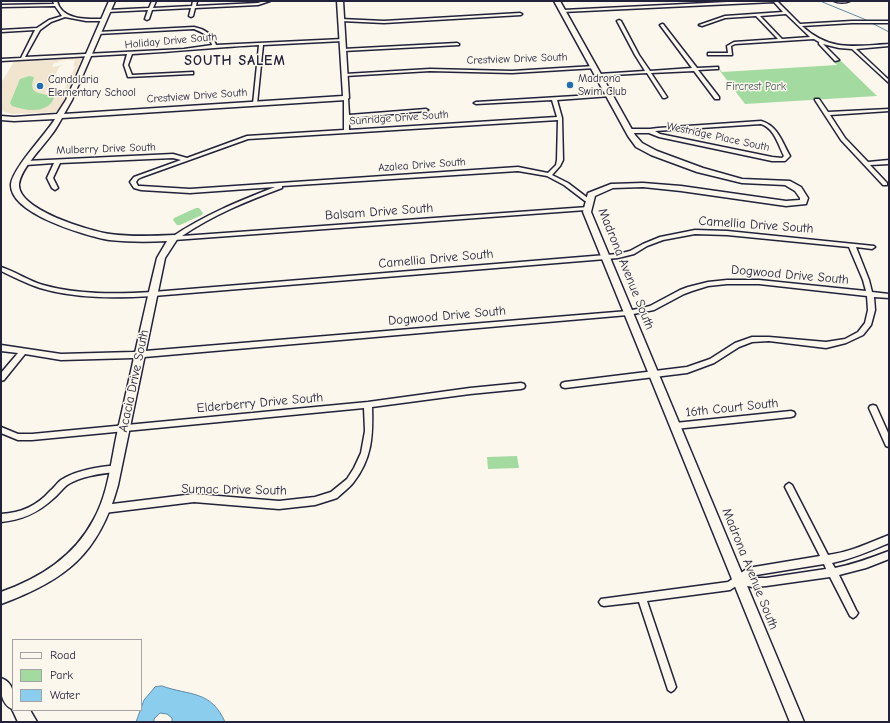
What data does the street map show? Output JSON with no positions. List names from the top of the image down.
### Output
{
  "streets": {
    "street": [
      "Holiday Drive South",
      "Crestview Drive South",
      "Sunridge Drive South",
      "Westridge Place South",
      "Mulberry Drive South",
      "Azalea Drive South",
      "Balsam Drive South",
      "Camellia Drive South",
      "Madrona Avenue South",
      "Dogwood Drive South",
      "Acacia Drive South",
      "Elderberry Drive South",
      "16th Court South",
      "Sumac Drive South"
    ]
  },
  "crossings": [
    ["Crestview Drive South", "Madrona Avenue South"],
    ["Sunridge Drive South", "Mulberry Drive South"],
    ["Sunridge Drive South", "Azalea Drive South"],
    ["Azalea Drive South", "Balsam Drive South"],
    ["Azalea Drive South", "Madrona Avenue South"],
    ["Azalea Drive South", "Acacia Drive South"],
    ["Balsam Drive South", "Madrona Avenue South"],
    ["Balsam Drive South", "Acacia Drive South"],
    ["Camellia Drive South", "Madrona Avenue South"],
    ["Camellia Drive South", "Acacia Drive South"],
    ["Madrona Avenue South", "Dogwood Drive South"],
    ["Madrona Avenue South", "16th Court South"],
    ["Dogwood Drive South", "Acacia Drive South"],
    ["Acacia Drive South", "Elderberry Drive South"],
    ["Acacia Drive South", "Sumac Drive South"],
    ["Elderberry Drive South", "Sumac Drive South"]
  ],
  "districts": ["SOUTH SALEM"],
  "parks": ["Fircrest Park"],
  "places": ["Madrona Swim Club", "Candalaria Elementary School"],
  "legend": ["Road", "Park", "Water"]
}
